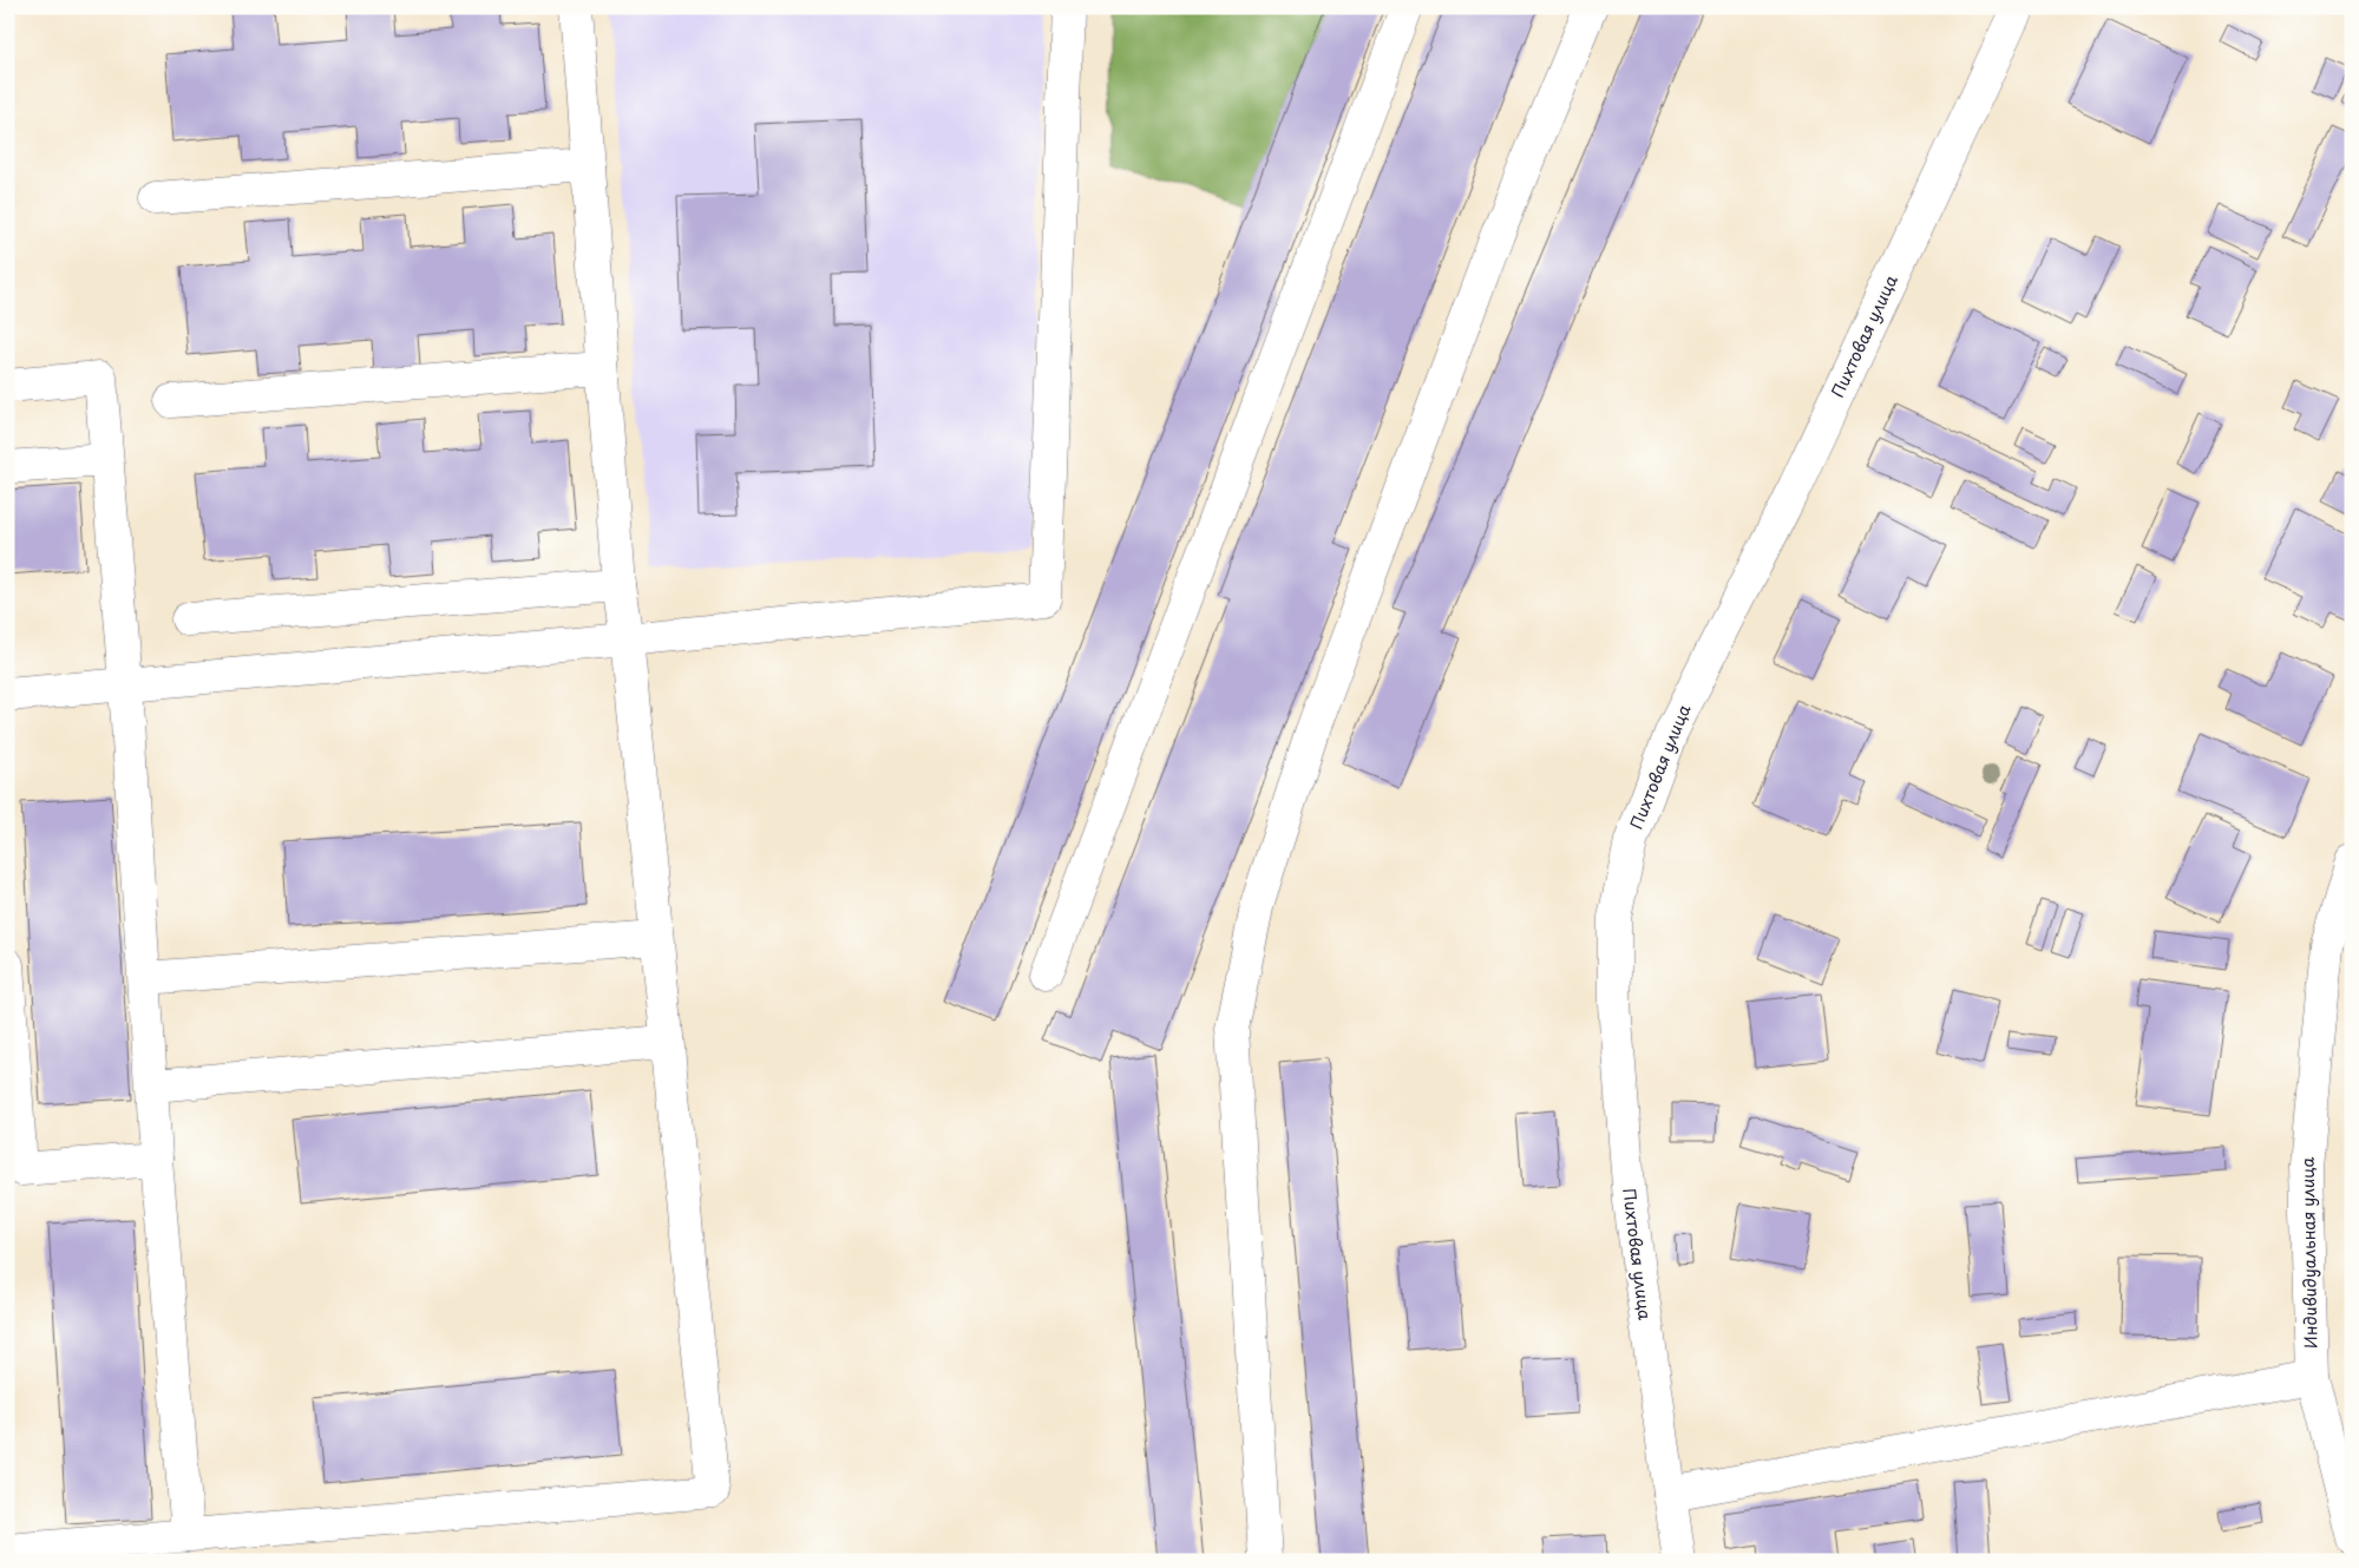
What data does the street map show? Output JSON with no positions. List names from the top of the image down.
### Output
{
  "streets": {
    "street": ["Пихтовая улица", "Индивидуальная улица"]
  }
}
